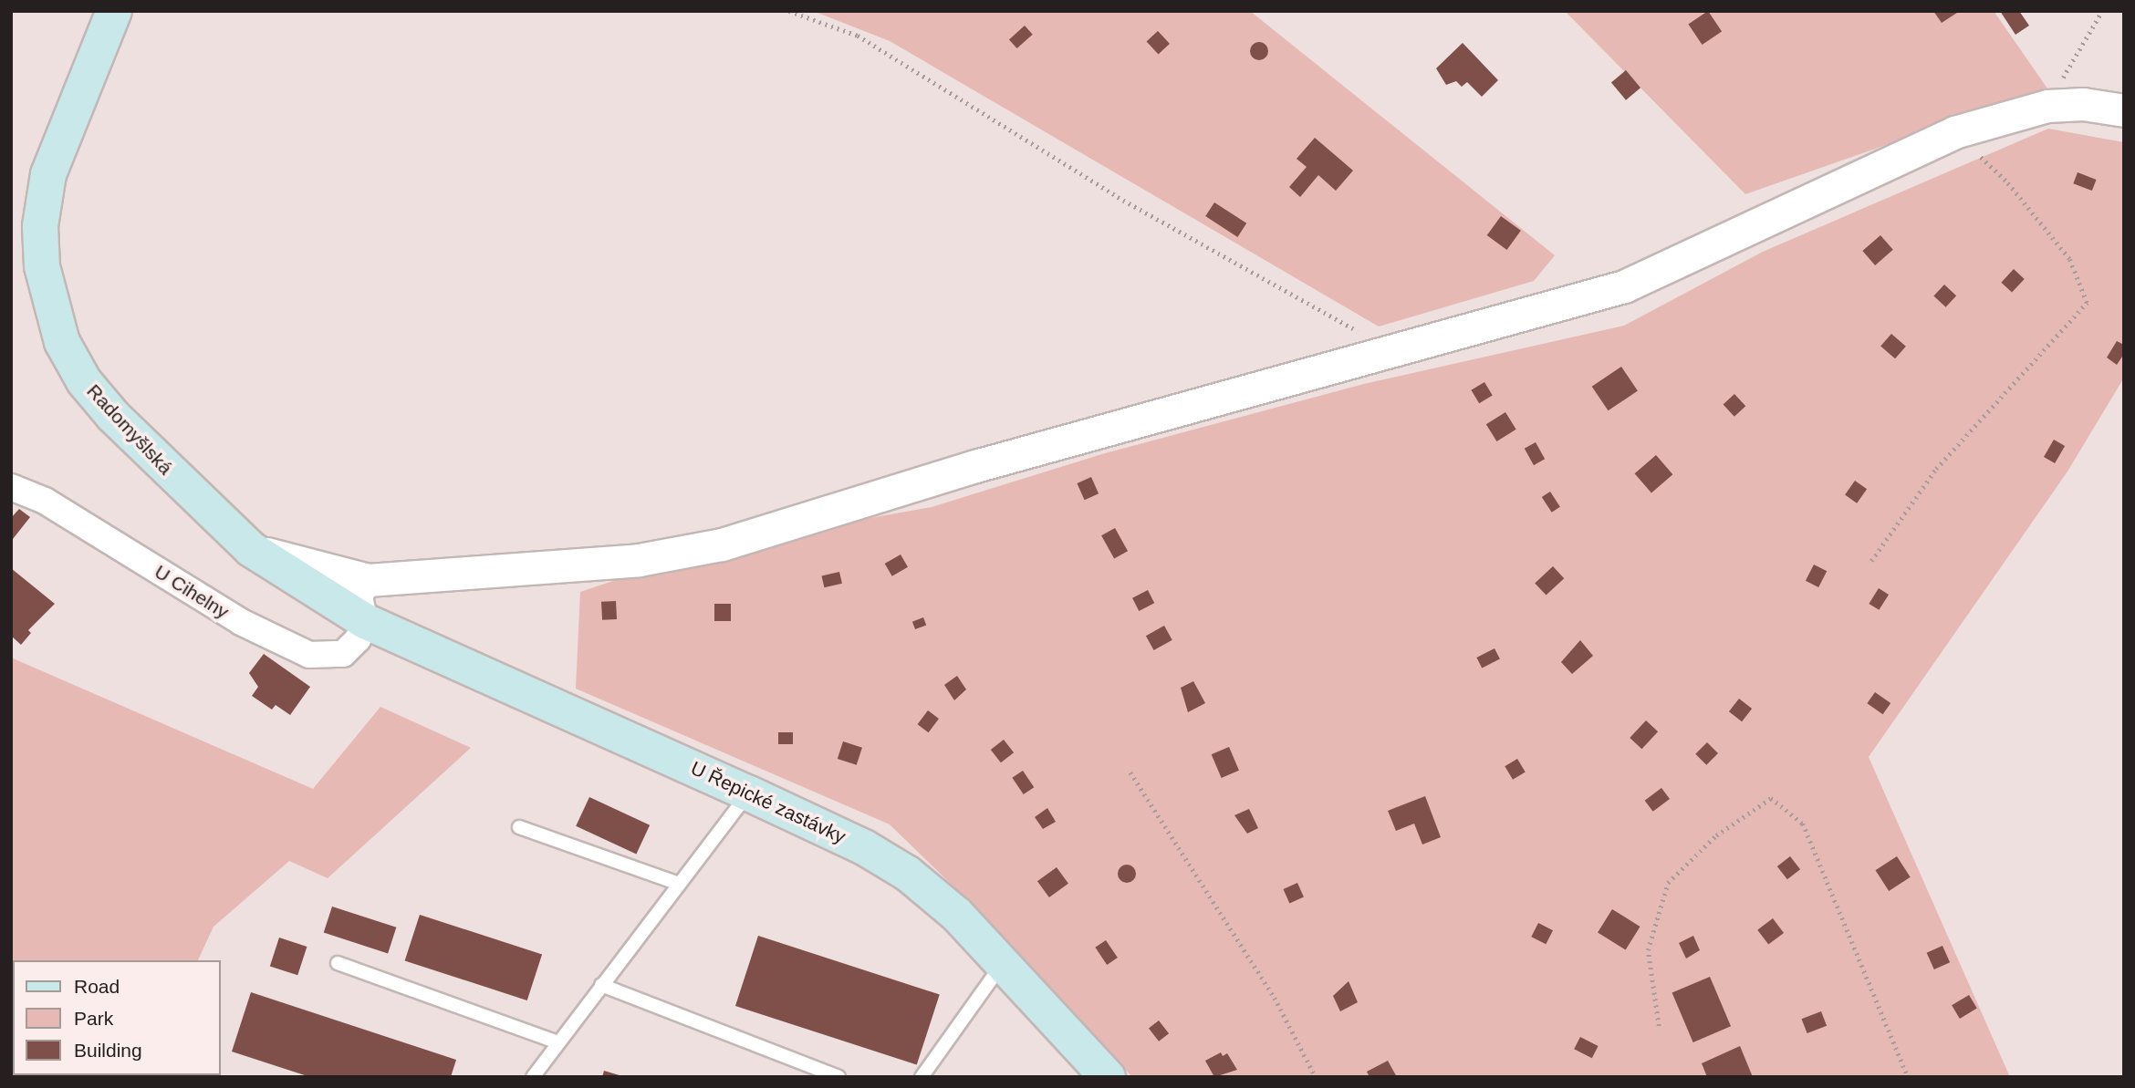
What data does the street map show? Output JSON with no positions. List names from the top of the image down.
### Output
{
  "streets": {
    "main road": ["Radomyšlská", "U Řepické zastávky"],
    "street": ["U Cihelny"]
  },
  "crossings": [
    ["Radomyšlská", "U Cihelny"],
    ["Radomyšlská", "U Řepické zastávky"],
    ["U Cihelny", "U Řepické zastávky"]
  ],
  "legend": ["Road", "Park", "Building"]
}
